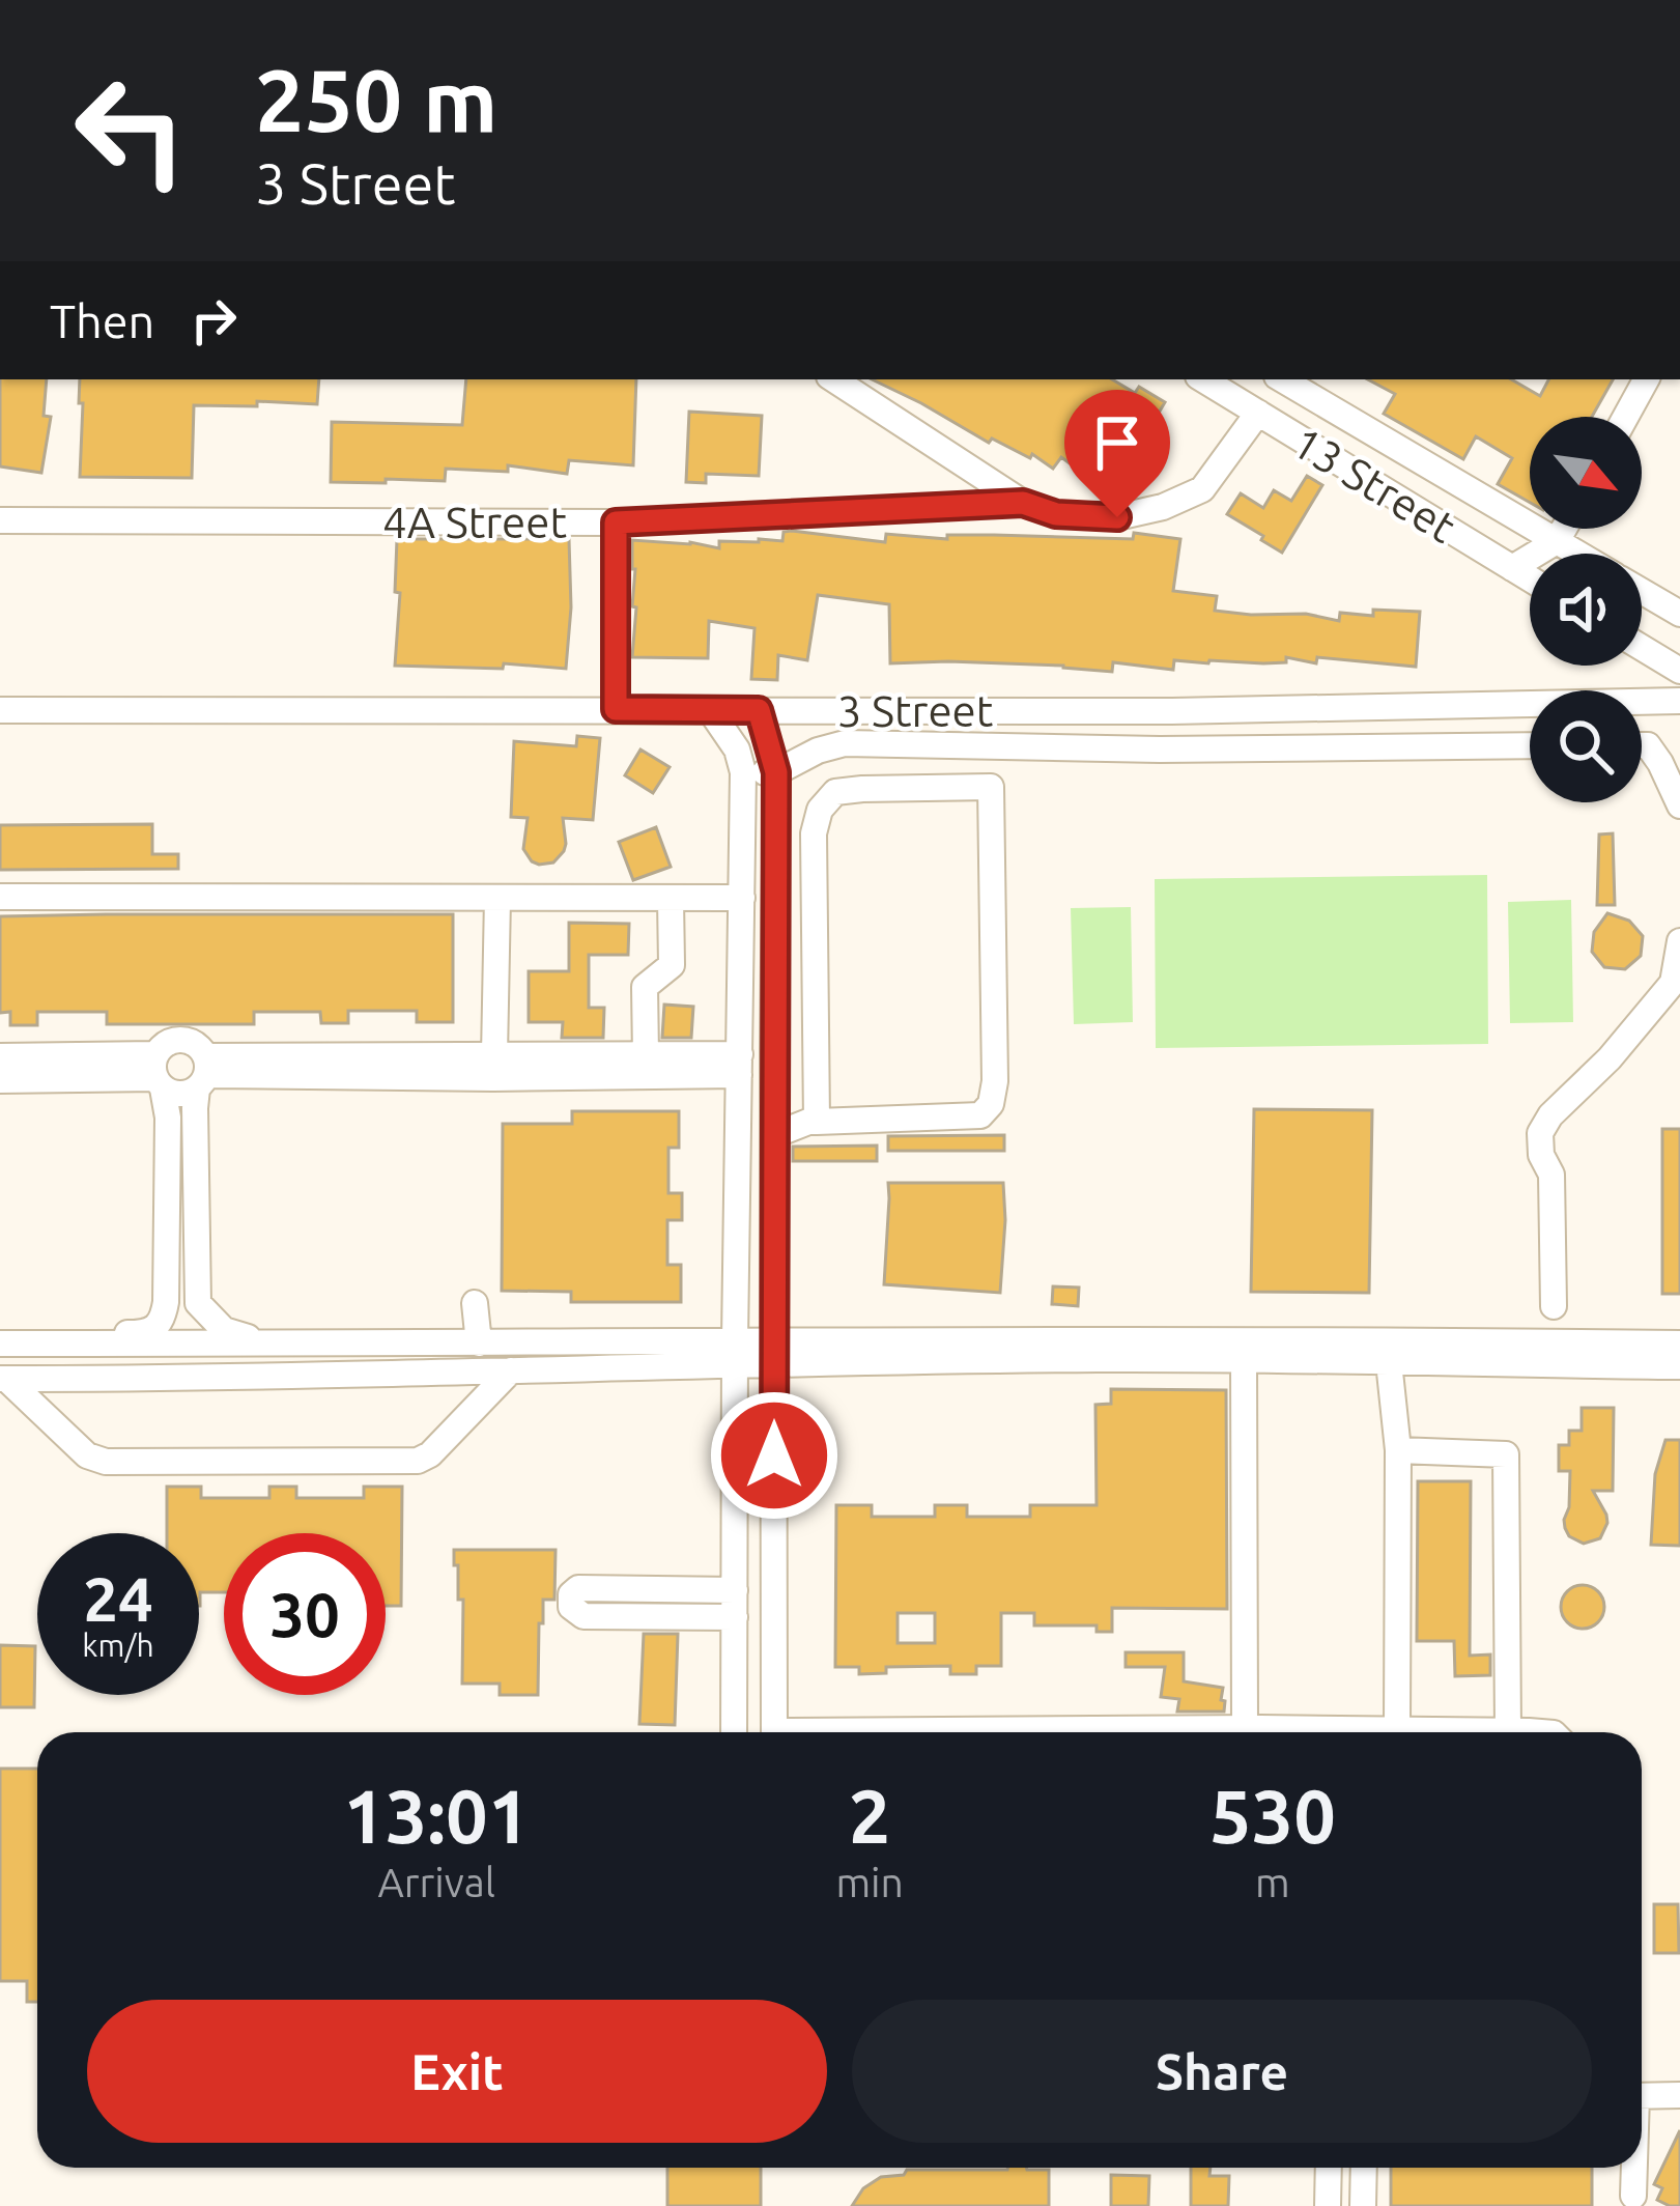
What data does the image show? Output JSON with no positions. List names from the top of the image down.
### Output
{
  "streets": {
    "street": ["13 Street", "4A Street", "3 Street"]
  },
  "north": "bottom right",
  "page": {
    "turn": ["250 m", "3 Street"],
    "then": "Then",
    "speed": "24 km/h",
    "limit": "30",
    "eta": [
      "13:01",
      "Arrival",
      "2",
      "min",
      "530",
      "m"
    ],
    "buttons": ["Exit", "Share"]
  }
}
